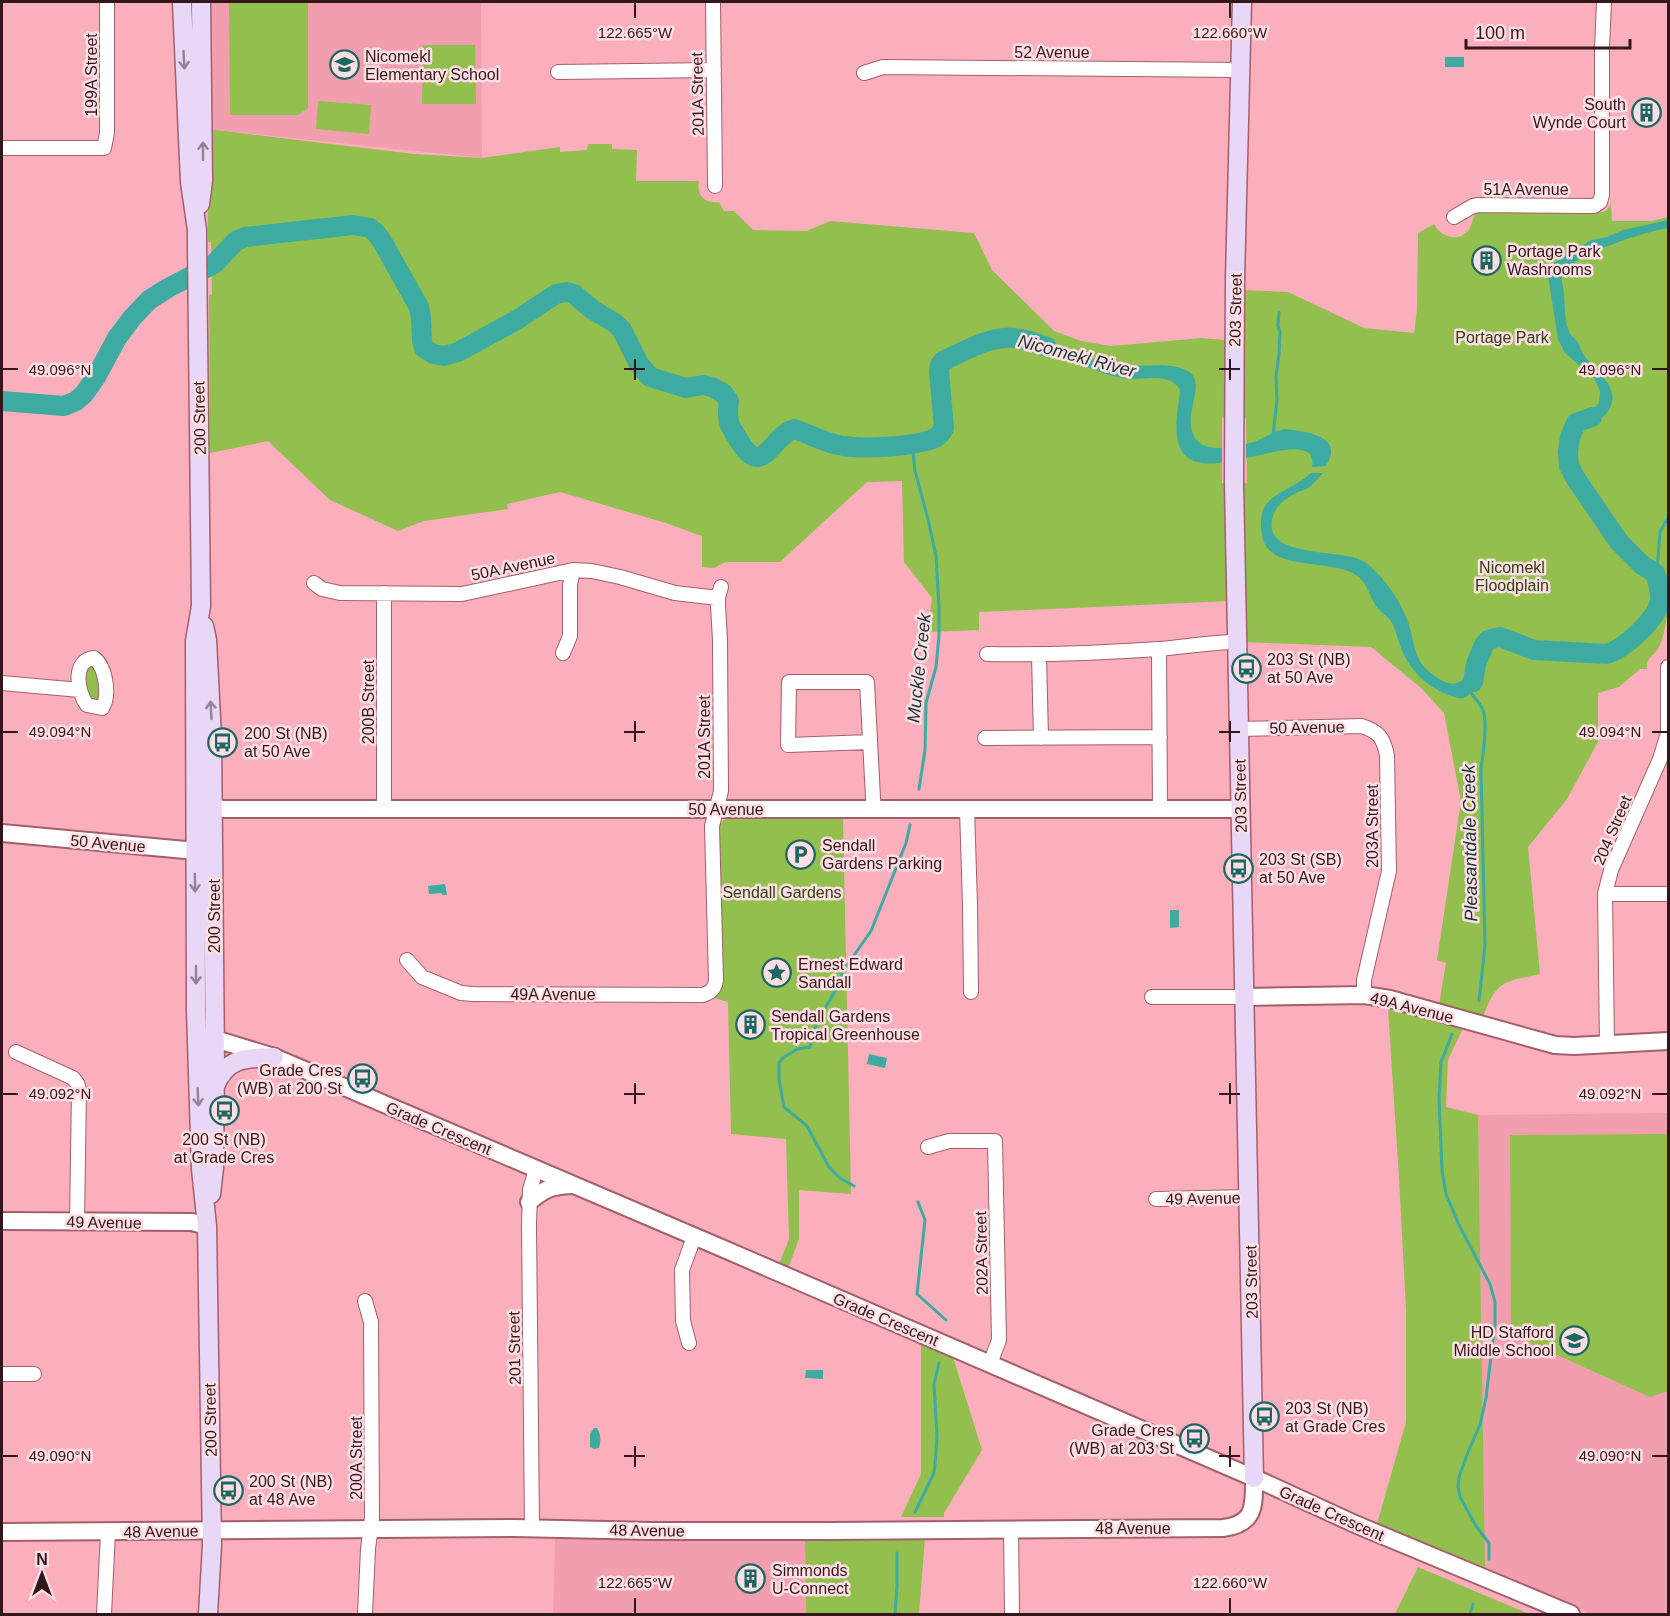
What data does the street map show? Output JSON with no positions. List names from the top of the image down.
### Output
{
  "streets": {
    "main road": ["203 Street", "200 Street"],
    "street": [
      "52 Avenue",
      "199A Street",
      "201A Street",
      "51A Avenue",
      "50A Avenue",
      "200B Street",
      "50 Avenue",
      "203A Street",
      "204 Street",
      "49A Avenue",
      "Grade Crescent",
      "49 Avenue",
      "202A Street",
      "201 Street",
      "200A Street",
      "48 Avenue"
    ]
  },
  "crossings": [
    ["52 Avenue", "203 Street"],
    ["201A Street", "50A Avenue"],
    ["201A Street", "50 Avenue"],
    ["201A Street", "49A Avenue"],
    ["203 Street", "50 Avenue"],
    ["203 Street", "49A Avenue"],
    ["203 Street", "Grade Crescent"],
    ["203 Street", "49 Avenue"],
    ["203 Street", "48 Avenue"],
    ["200 Street", "50 Avenue"],
    ["200 Street", "Grade Crescent"],
    ["200 Street", "49 Avenue"],
    ["200 Street", "48 Avenue"],
    ["50A Avenue", "200B Street"],
    ["200B Street", "50 Avenue"],
    ["50 Avenue", "203A Street"],
    ["203A Street", "49A Avenue"],
    ["204 Street", "49A Avenue"],
    ["Grade Crescent", "202A Street"],
    ["Grade Crescent", "201 Street"],
    ["Grade Crescent", "48 Avenue"],
    ["201 Street", "48 Avenue"],
    ["200A Street", "48 Avenue"]
  ],
  "water": ["Nicomekl River", "Muckle Creek", "Pleasantdale Creek"],
  "parks": ["Portage Park", "Nicomekl Floodplain", "Sendall Gardens"],
  "places": {
    "school or university": ["Nicomekl Elementary School", "HD Stafford Middle School"],
    "building": [
      "South Wynde Court",
      "Portage Park Washrooms",
      "Sendall Gardens Tropical Greenhouse",
      "Simmonds U-Connect"
    ],
    "bus stop": [
      "203 St (NB) at 50 Ave",
      "200 St (NB) at 50 Ave",
      "203 St (SB) at 50 Ave",
      "Grade Cres (WB) at 200 St",
      "200 St (NB) at Grade Cres",
      "203 St (NB) at Grade Cres",
      "Grade Cres (WB) at 203 St",
      "200 St (NB) at 48 Ave"
    ],
    "parking": ["Sendall Gardens Parking"],
    "place": ["Ernest Edward Sandall"]
  },
  "scale_bar": "100 m",
  "north": "top",
  "coordinates": [
    "122.665°W",
    "122.660°W",
    "49.096°N",
    "49.094°N",
    "49.092°N",
    "49.090°N"
  ]
}
